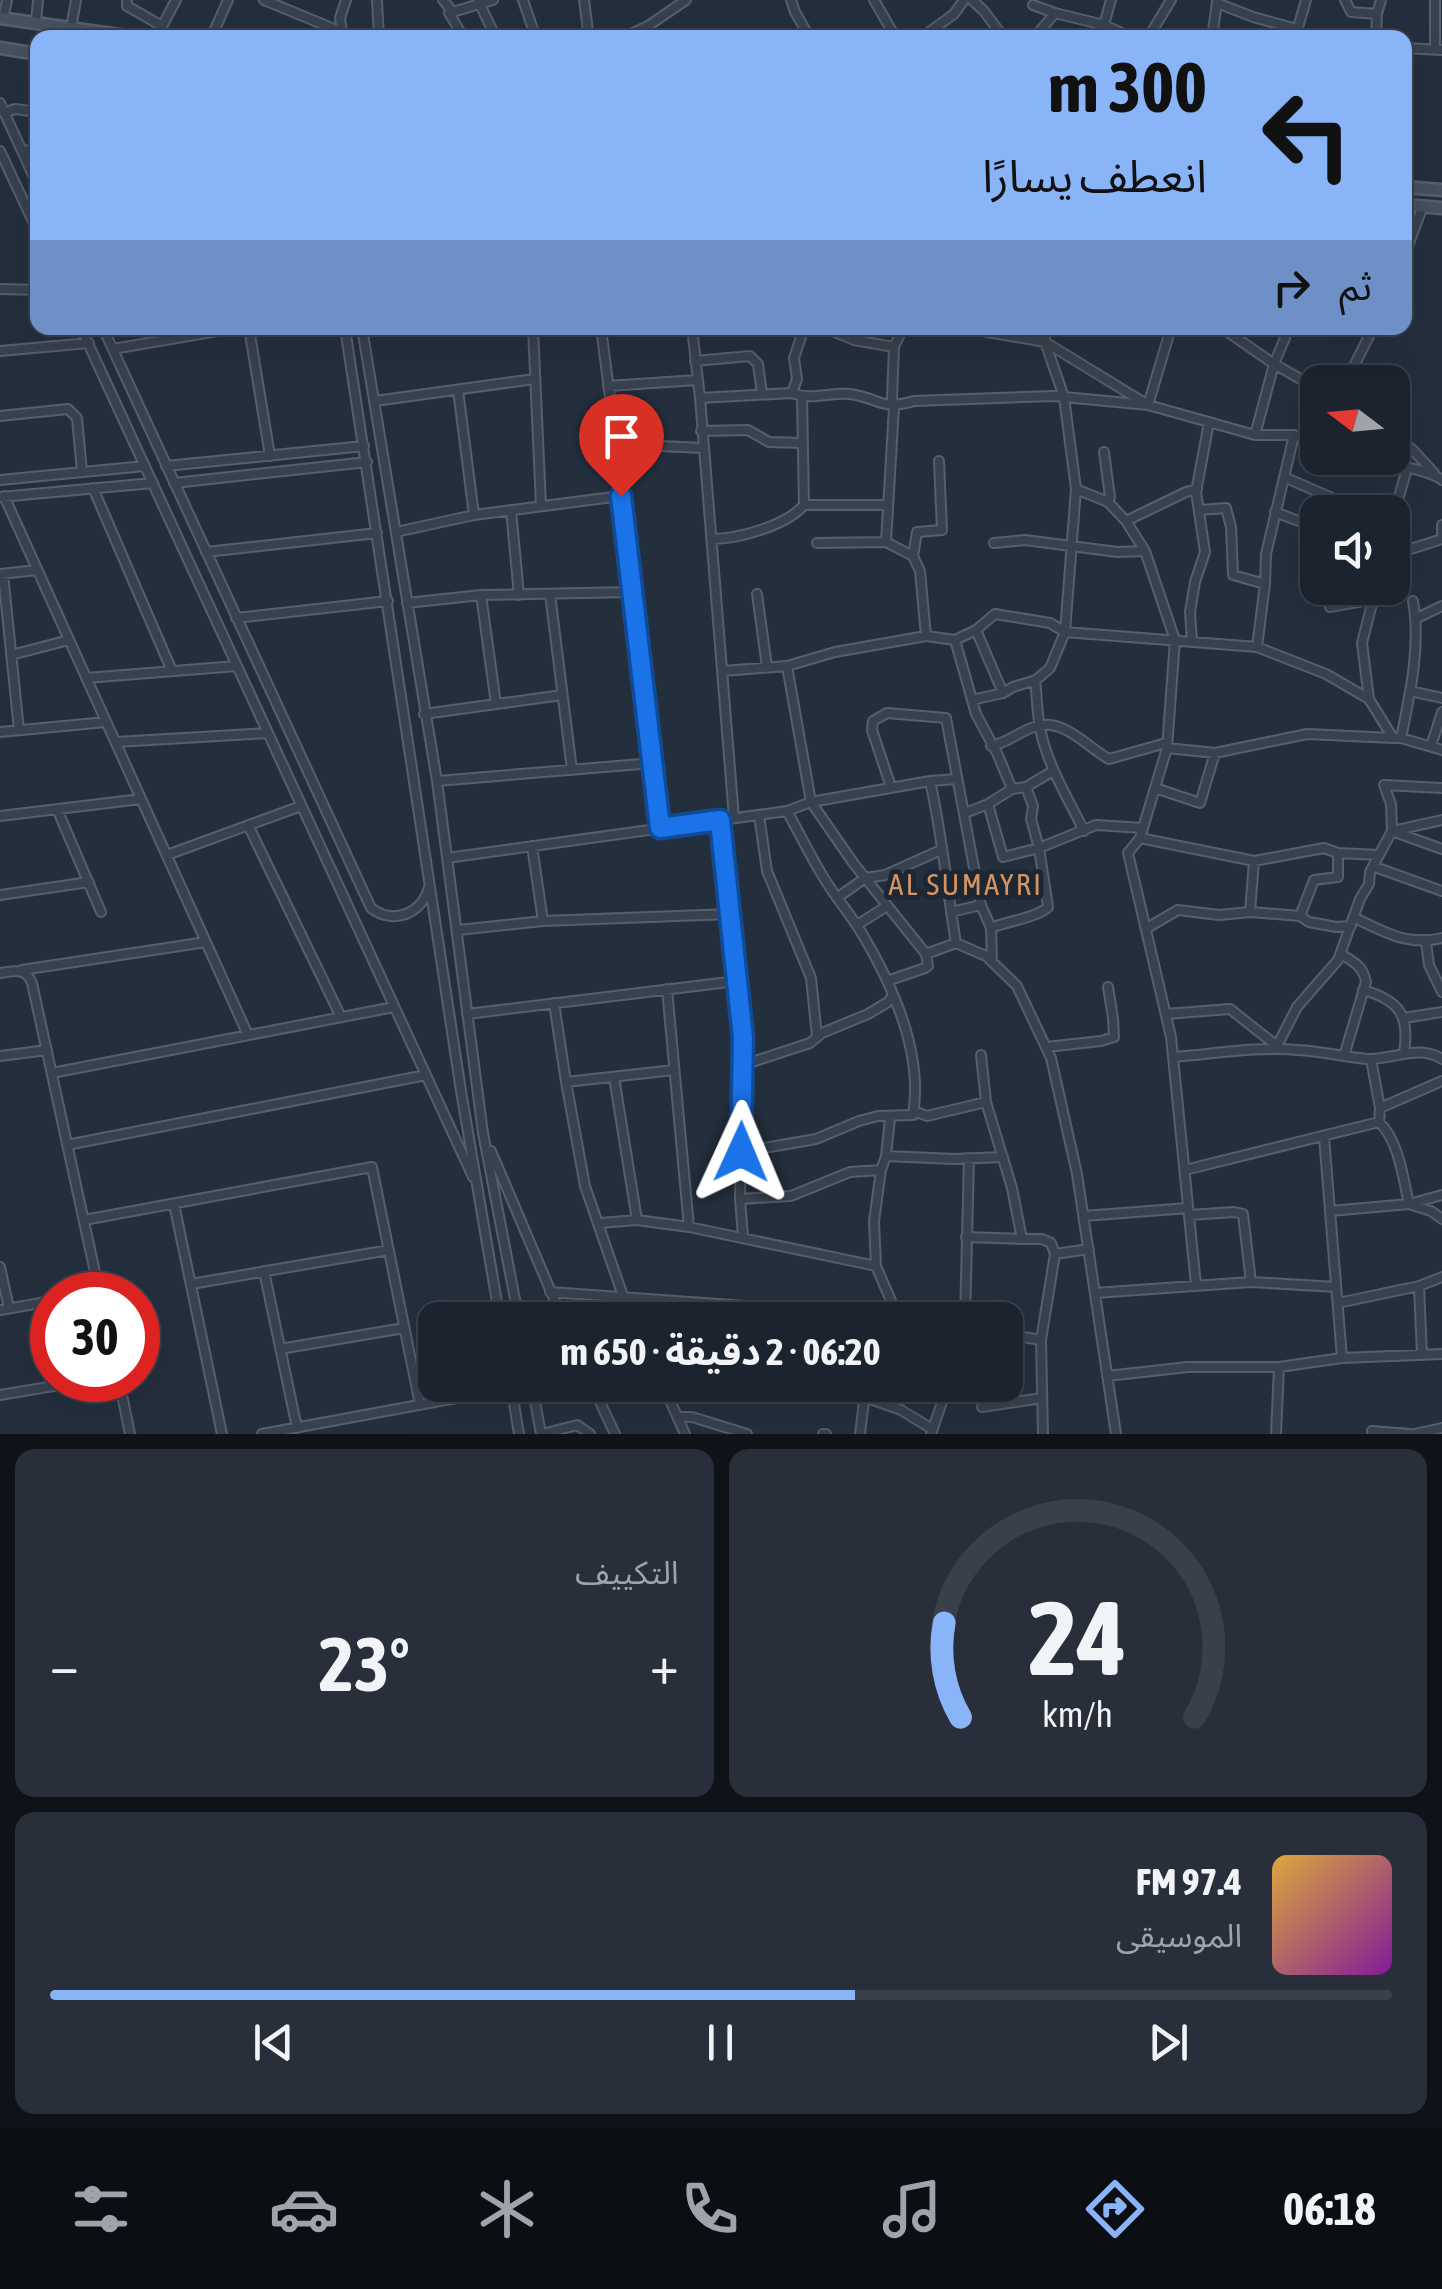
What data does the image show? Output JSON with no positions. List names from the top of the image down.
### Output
{
  "districts": ["AL SUMAYRI"],
  "north": "left",
  "page": {
    "turn": ["300 m", "انعطف يسارًا"],
    "then": "ثم",
    "limit": "30",
    "trip": "06:20 · 2 دقيقة · 650 m",
    "tile": "التكييف",
    "heat": ["−", "23°", "+"],
    "song": ["97.4 FM", "الموسيقى"],
    "tabs": "06:18",
    "gauge": ["24", "km/h"]
  }
}
